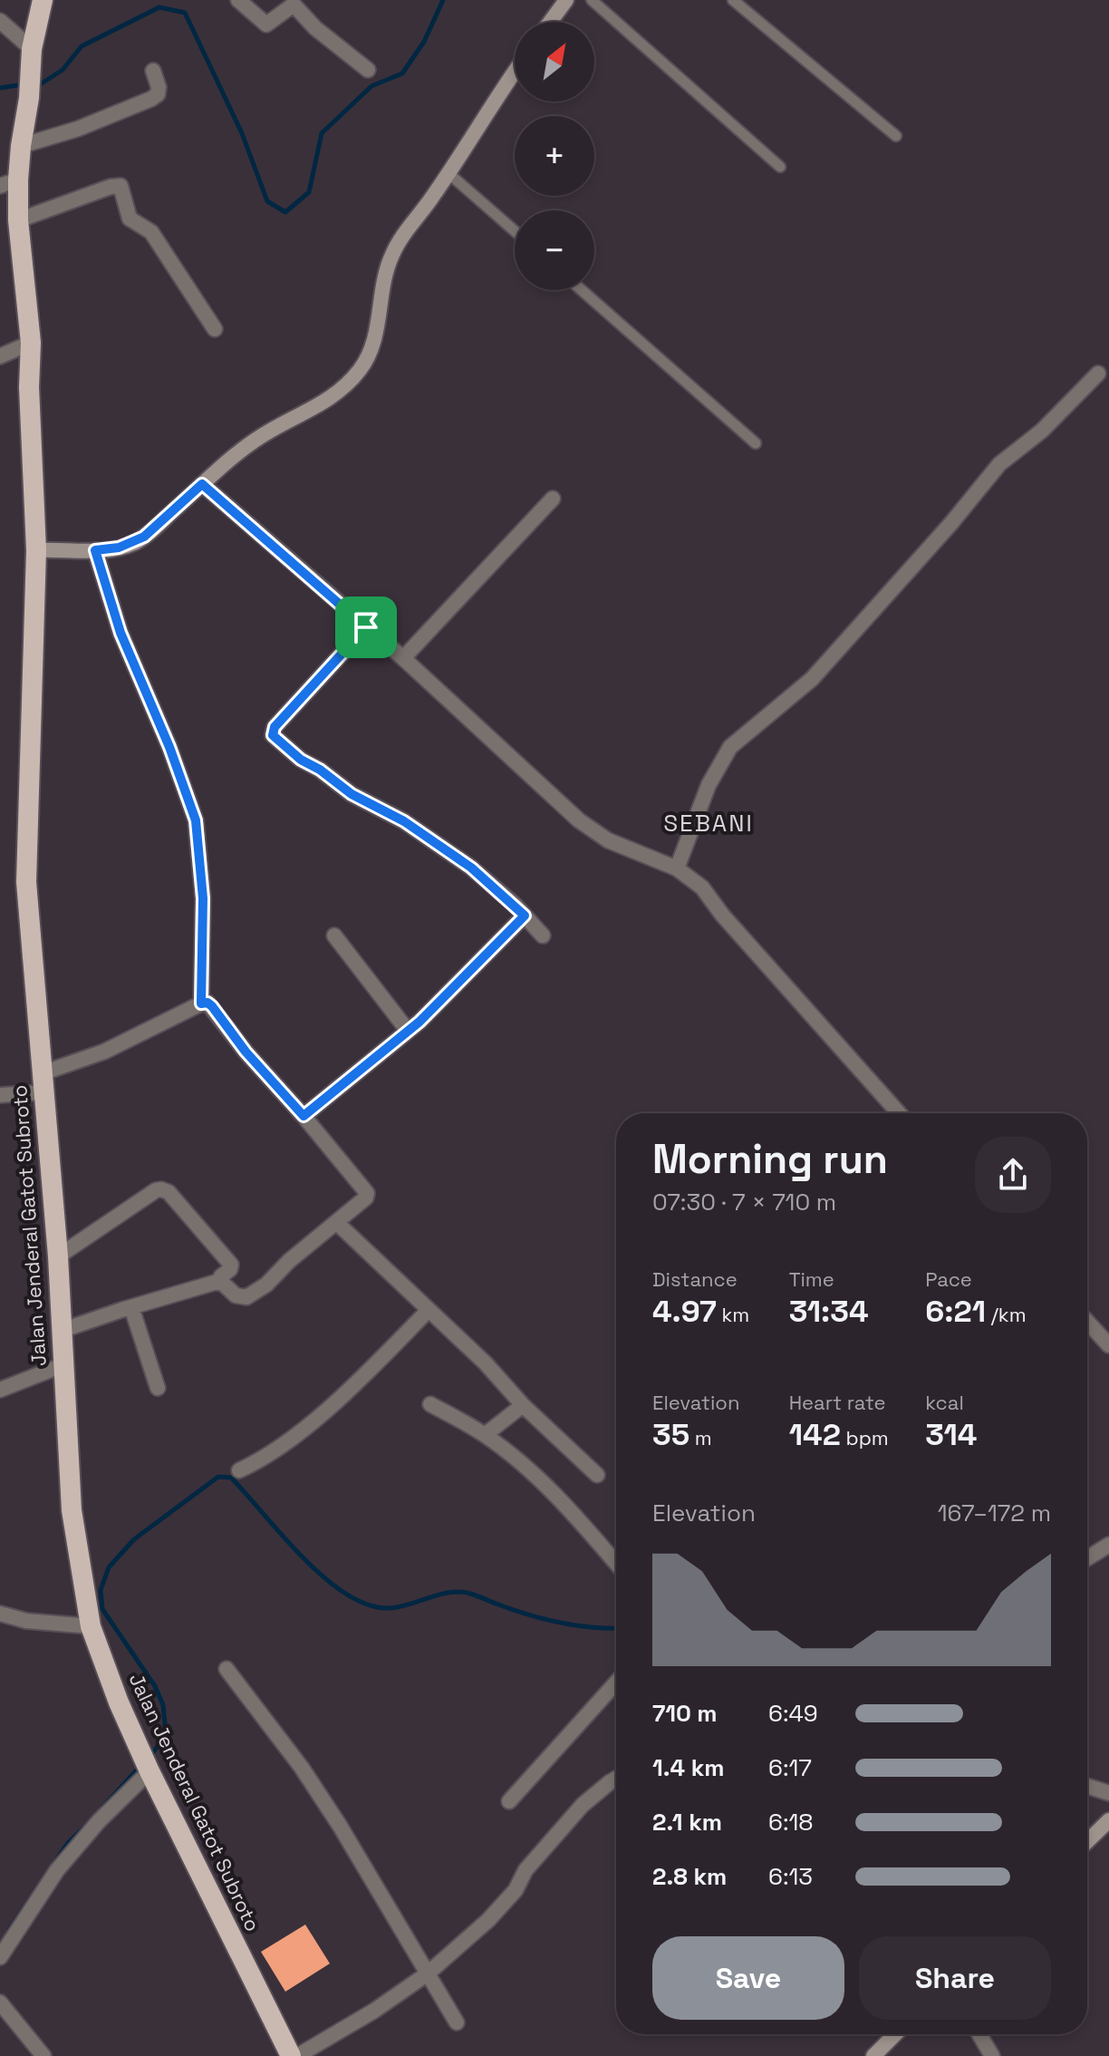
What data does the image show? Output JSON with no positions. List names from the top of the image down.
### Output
{
  "streets": {
    "highway": ["Jalan Jenderal Gatot Subroto"]
  },
  "districts": ["SEBANI"],
  "north": "top right",
  "page": {
    "map_buttons": ["+", "−"],
    "heading": ["Morning run", "07:30 · 7 × 710 m"],
    "stats": [
      ["Distance", "4.97 km"],
      ["Time", "31:34"],
      ["Pace", "6:21 /km"],
      ["Elevation", "35 m"],
      ["Heart rate", "142 bpm"],
      ["kcal", "314"]
    ],
    "chart": ["Elevation", "167–172 m"],
    "list": [
      {
        "name": "710 m",
        "note": "6:49"
      },
      {
        "name": "1.4 km",
        "note": "6:17"
      },
      {
        "name": "2.1 km",
        "note": "6:18"
      },
      {
        "name": "2.8 km",
        "note": "6:13"
      }
    ],
    "buttons": ["Save", "Share"]
  }
}
